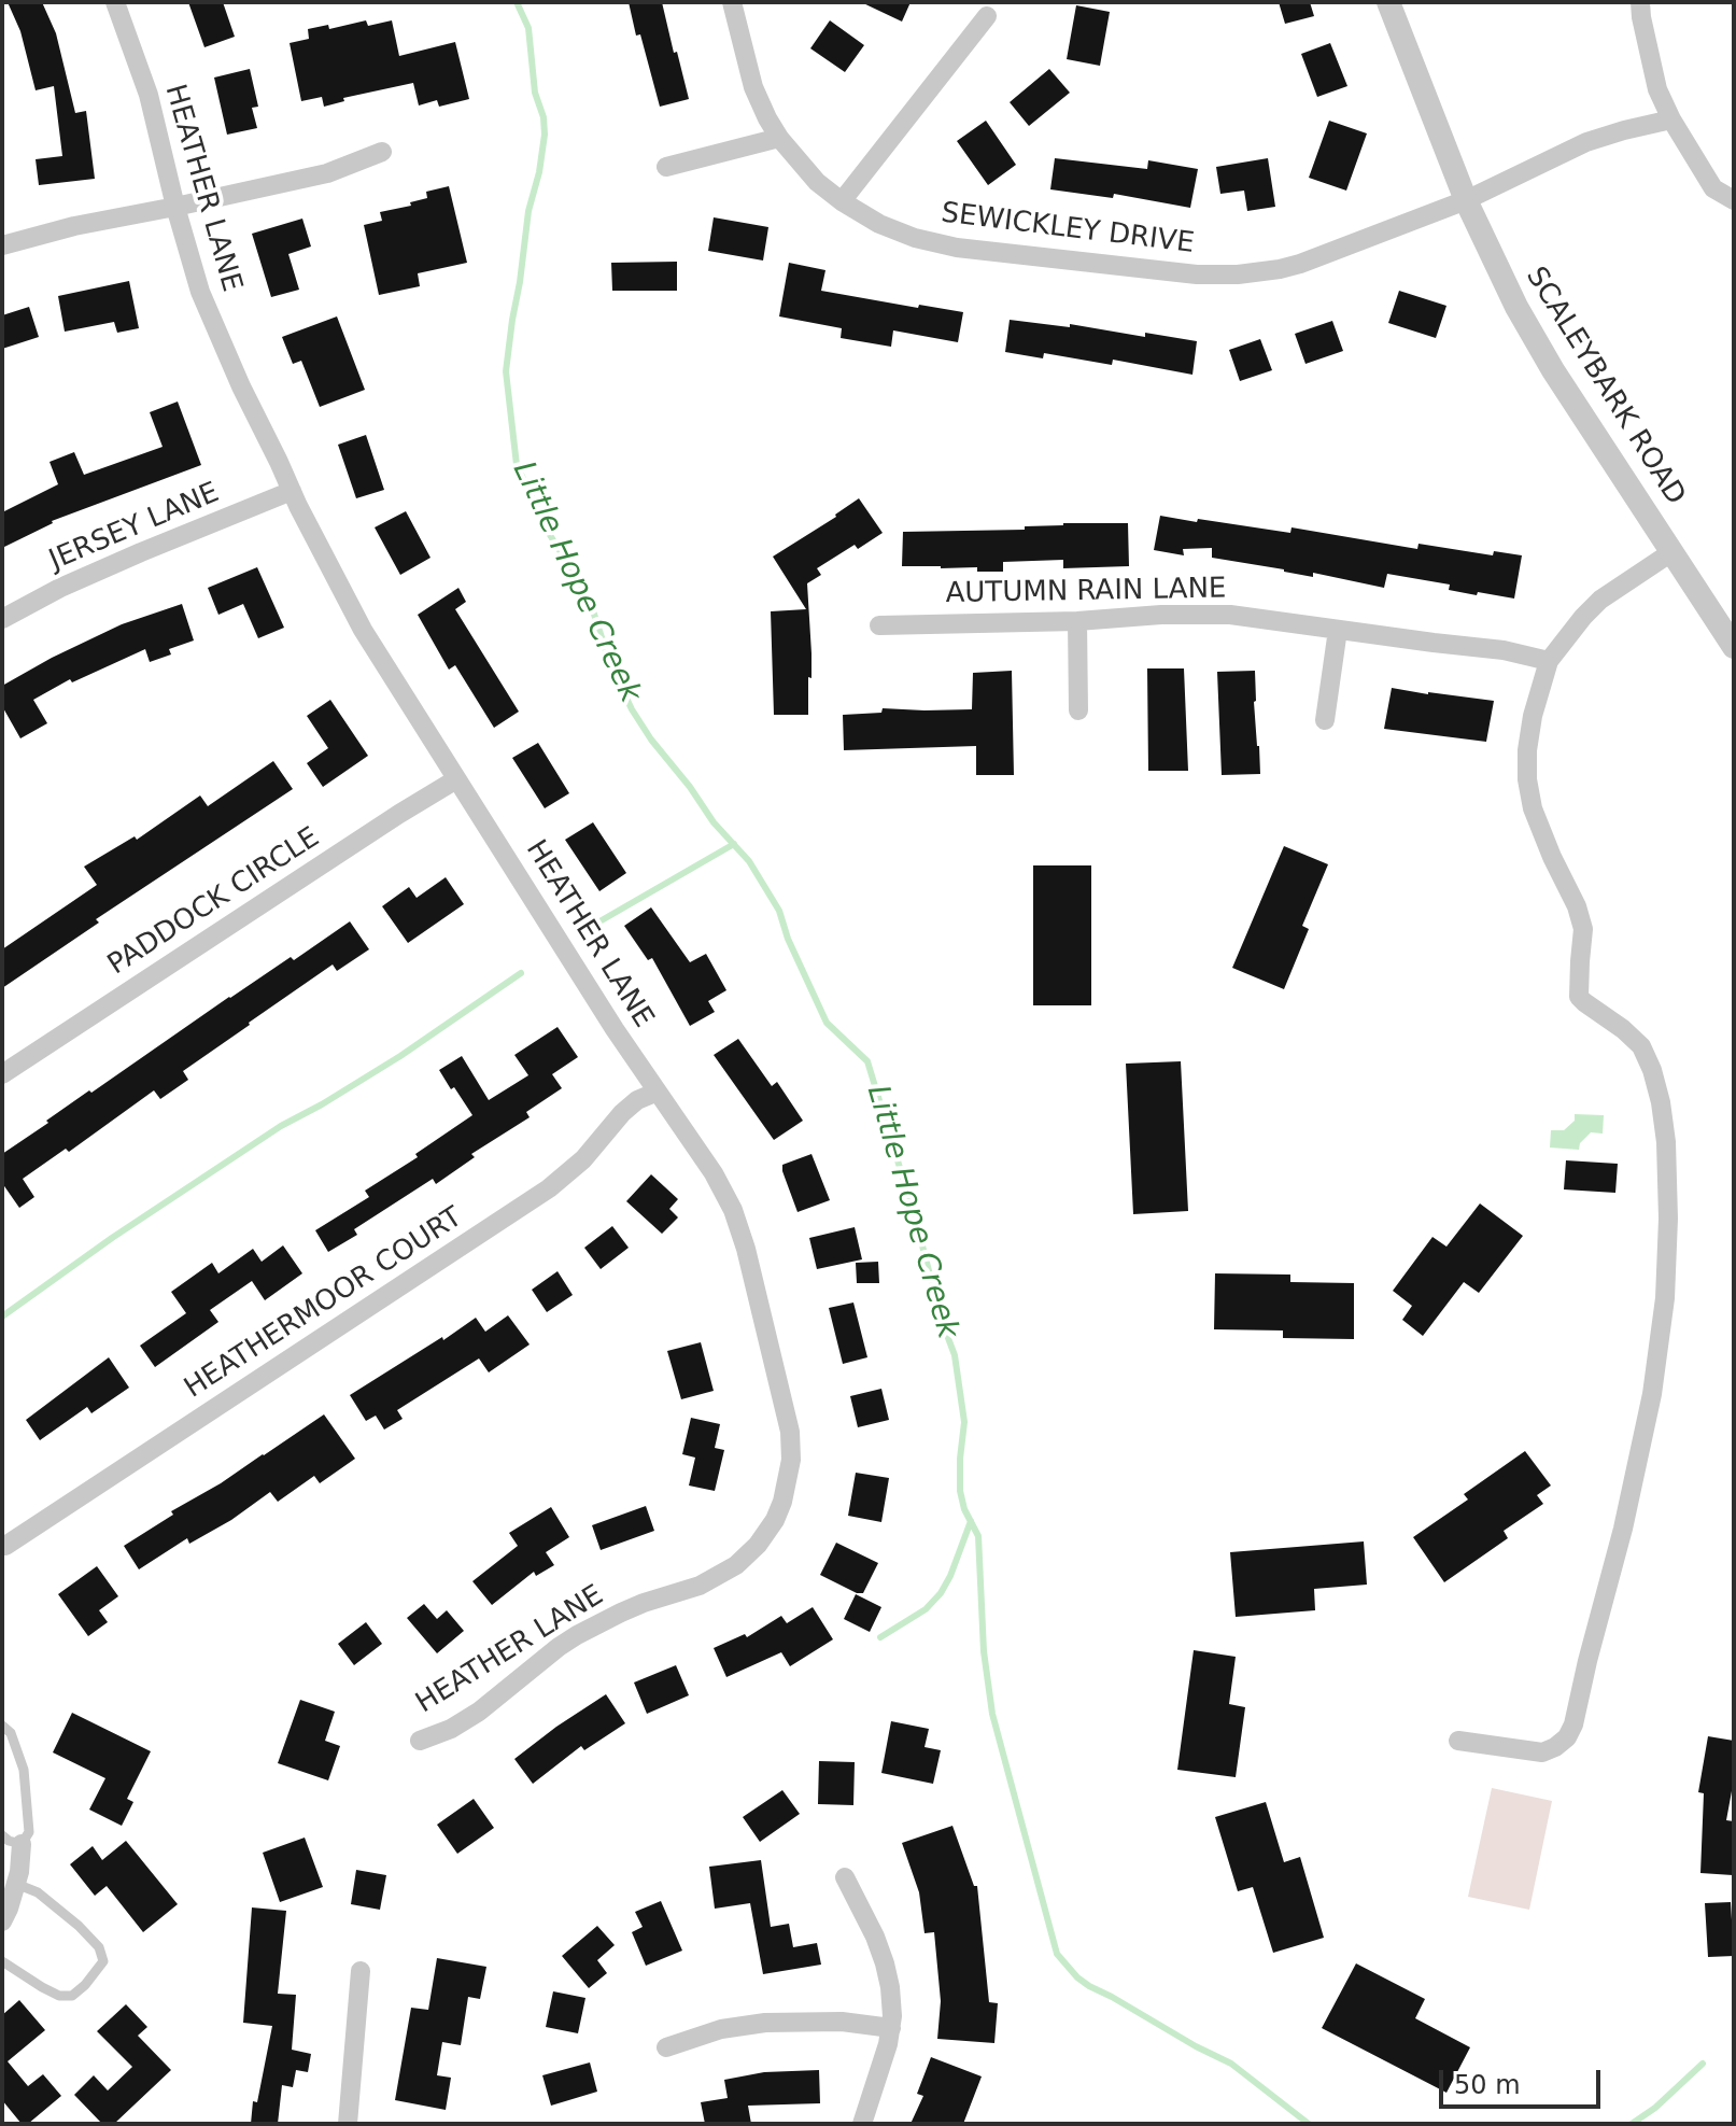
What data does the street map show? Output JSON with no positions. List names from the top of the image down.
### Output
{
  "streets": {
    "street": [
      "HEATHER LANE",
      "SEWICKLEY DRIVE",
      "SCALEYBARK ROAD",
      "JERSEY LANE",
      "AUTUMN RAIN LANE",
      "PADDOCK CIRCLE",
      "HEATHERMOOR COURT"
    ]
  },
  "crossings": [
    ["HEATHER LANE", "JERSEY LANE"],
    ["HEATHER LANE", "PADDOCK CIRCLE"],
    ["HEATHER LANE", "HEATHERMOOR COURT"],
    ["SEWICKLEY DRIVE", "SCALEYBARK ROAD"]
  ],
  "water": ["Little Hope Creek"],
  "scale_bar": "50 m"
}
